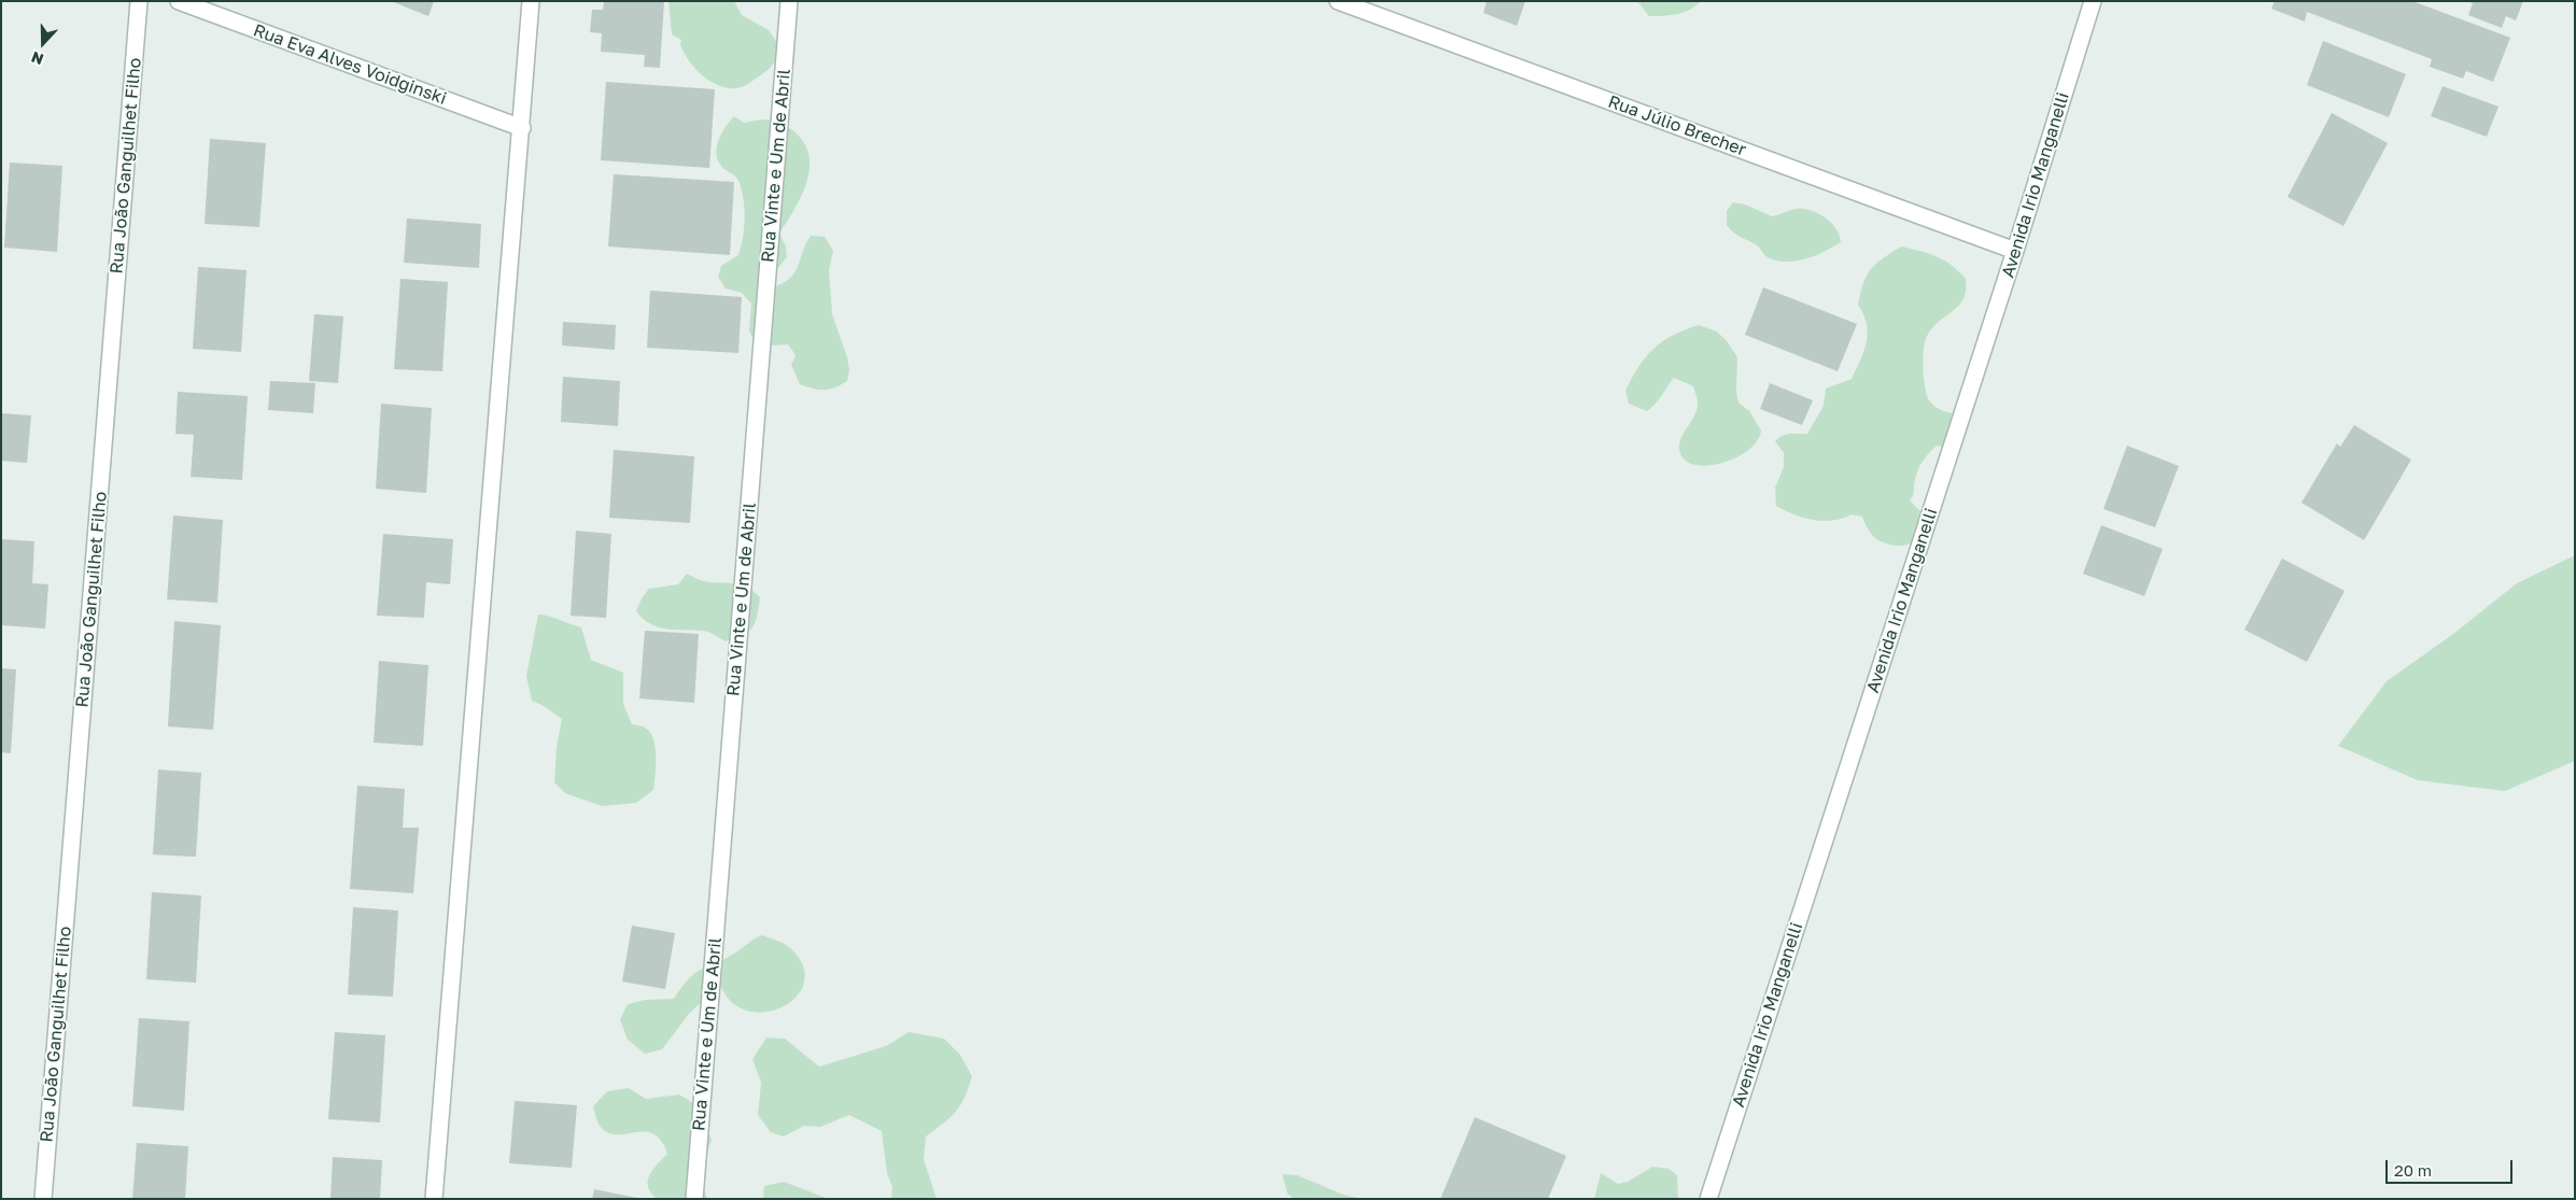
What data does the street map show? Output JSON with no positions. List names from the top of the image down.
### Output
{
  "streets": {
    "street": [
      "Rua Eva Alves Voidginski",
      "Rua Júlio Brecher",
      "Rua João Ganguilhet Filho",
      "Rua Vinte e Um de Abril",
      "Avenida Irio Manganelli"
    ]
  },
  "crossings": [
    ["Rua Júlio Brecher", "Avenida Irio Manganelli"]
  ],
  "scale_bar": "20 m",
  "north": "bottom"
}
